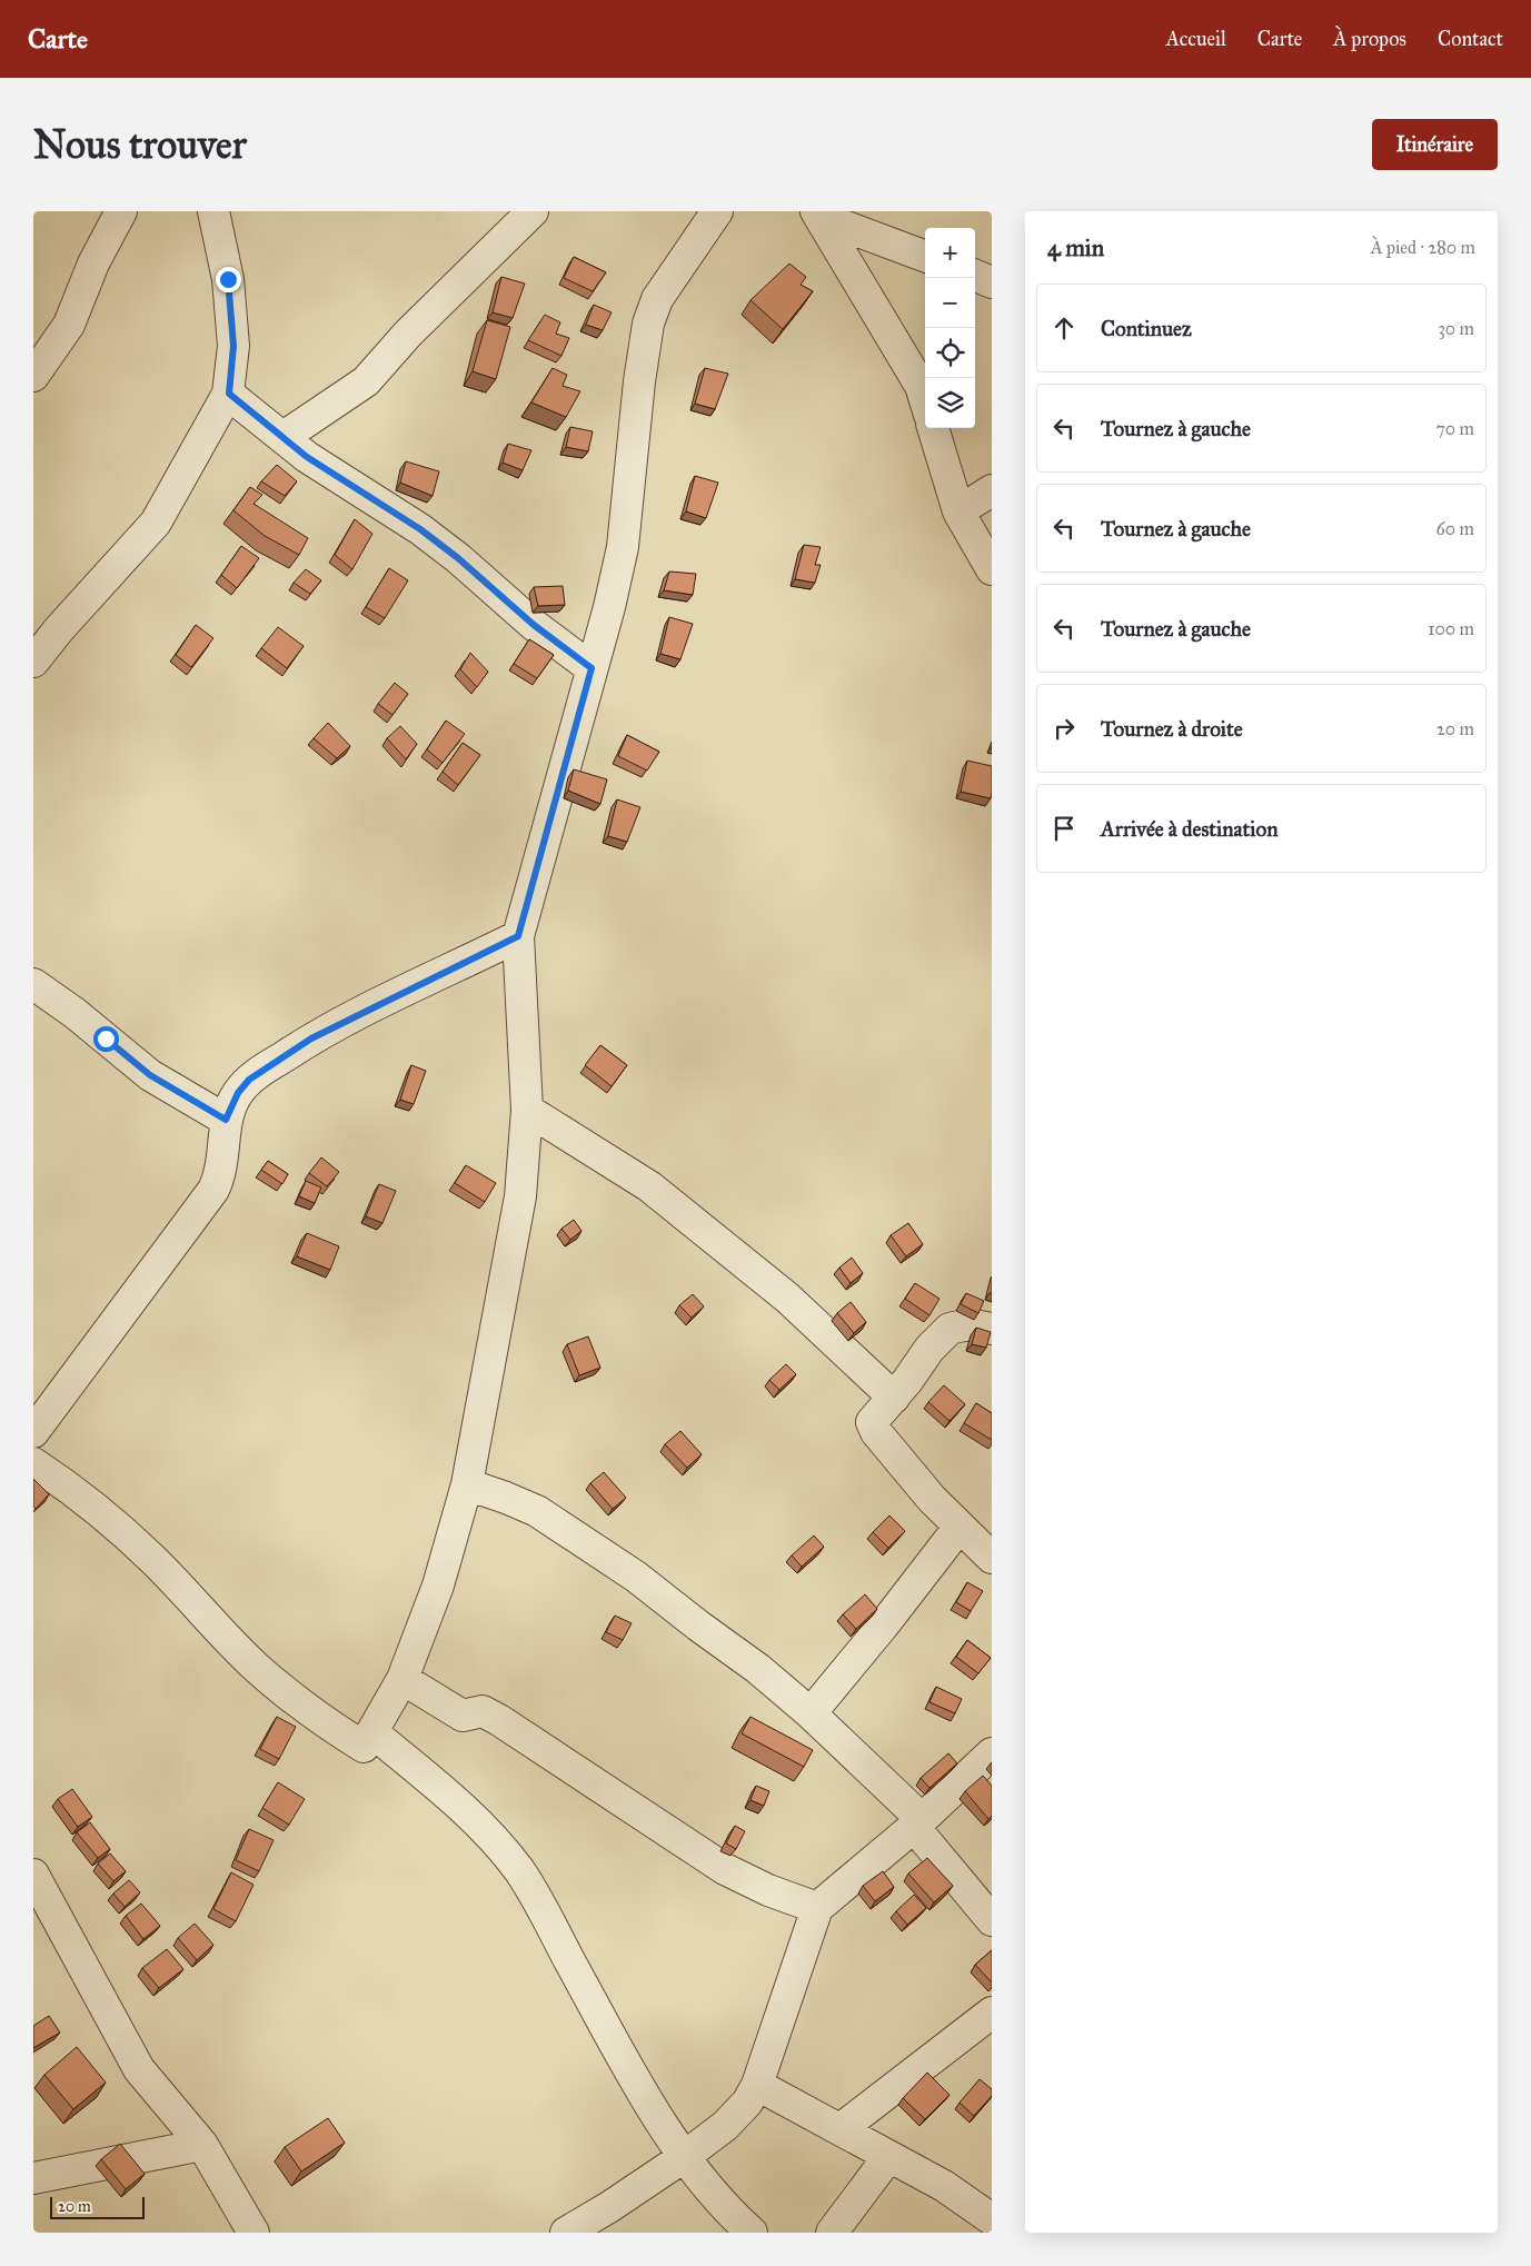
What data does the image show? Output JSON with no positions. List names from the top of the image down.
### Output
{
  "scale_bar": "20 m",
  "page": {
    "header": "Carte",
    "nav": [
      "Accueil",
      "Carte",
      "À propos",
      "Contact"
    ],
    "buttons": "Itinéraire",
    "title": "Nous trouver",
    "heading": ["4 min", "À pied · 280 m"],
    "map_buttons": ["+", "−"],
    "list": [
      ["Continuez", "30 m"],
      ["Tournez à gauche", "70 m"],
      ["Tournez à gauche", "60 m"],
      ["Tournez à gauche", "100 m"],
      ["Tournez à droite", "20 m"],
      "Arrivée à destination"
    ],
    "scale": "20 m"
  }
}
